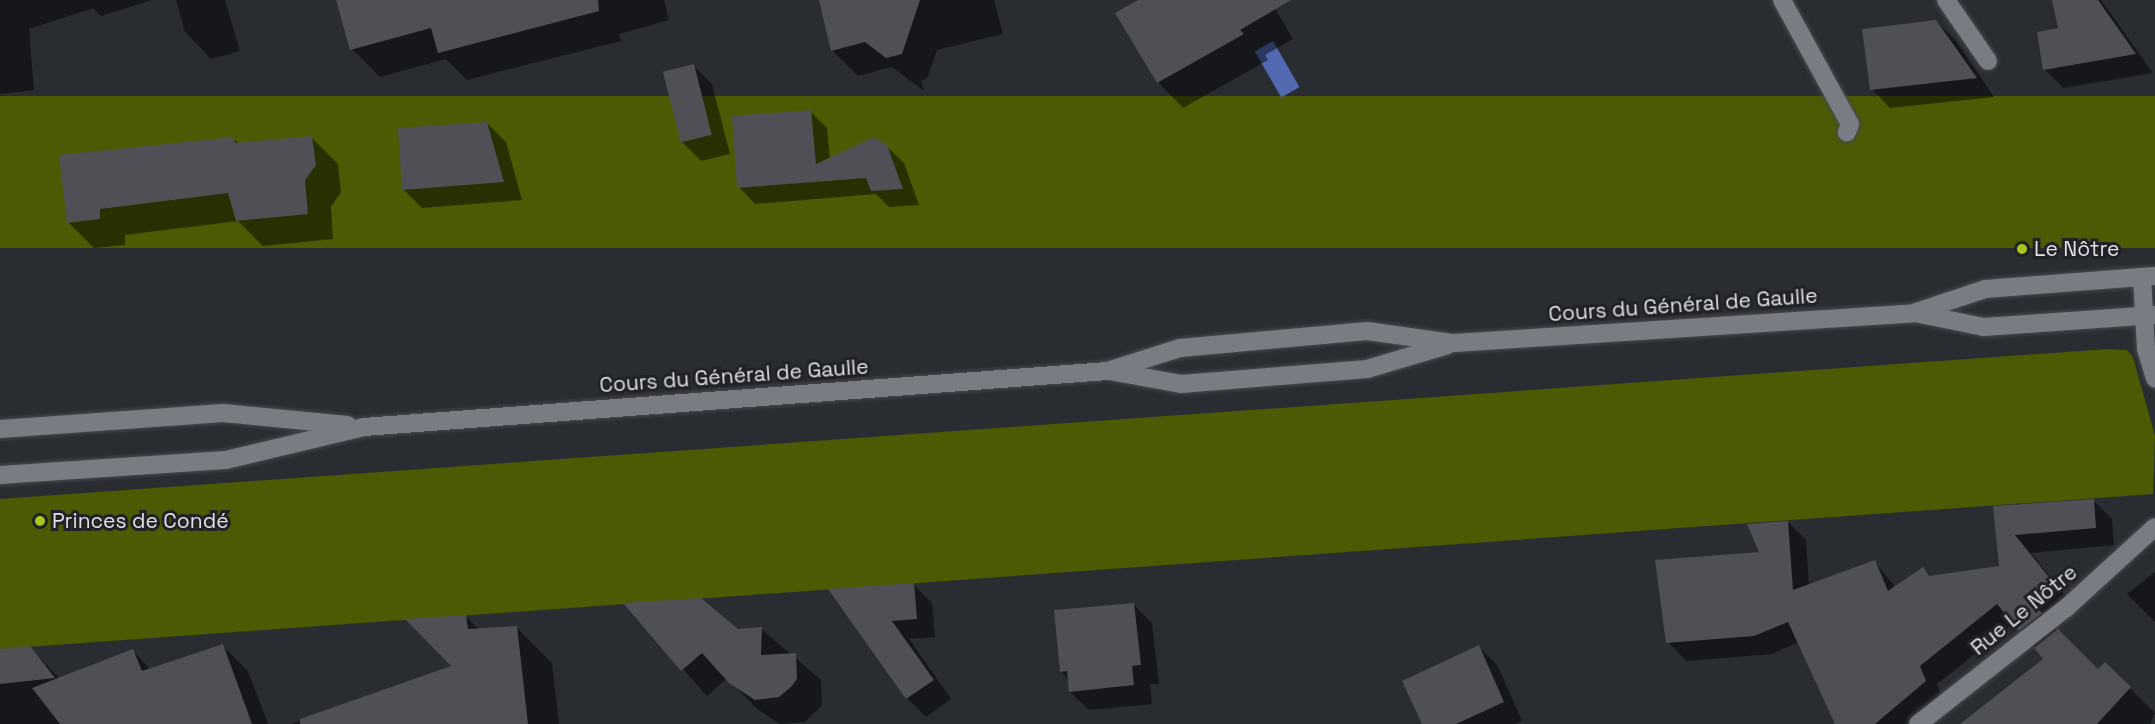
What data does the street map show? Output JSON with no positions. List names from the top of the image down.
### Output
{
  "streets": {
    "street": ["Cours du Général de Gaulle", "Rue Le Nôtre"]
  },
  "places": ["Le Nôtre", "Princes de Condé"]
}
